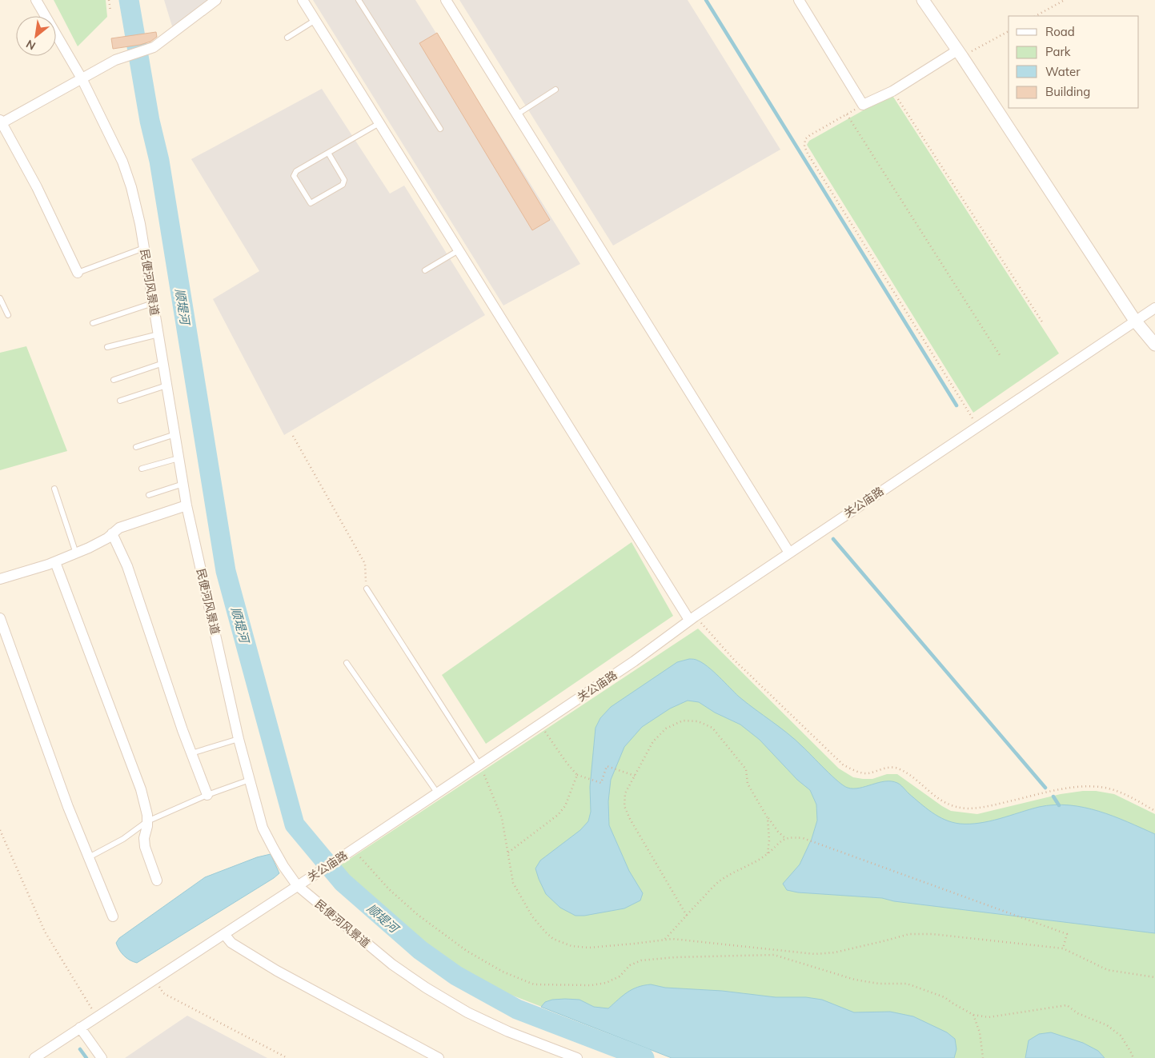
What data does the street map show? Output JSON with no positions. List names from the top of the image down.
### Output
{
  "streets": {
    "street": ["民便河风景道", "关公庙路"]
  },
  "crossings": [
    ["民便河风景道", "关公庙路"]
  ],
  "water": ["顺堤河"],
  "legend": [
    "Road",
    "Park",
    "Water",
    "Building"
  ],
  "north": "bottom left"
}
